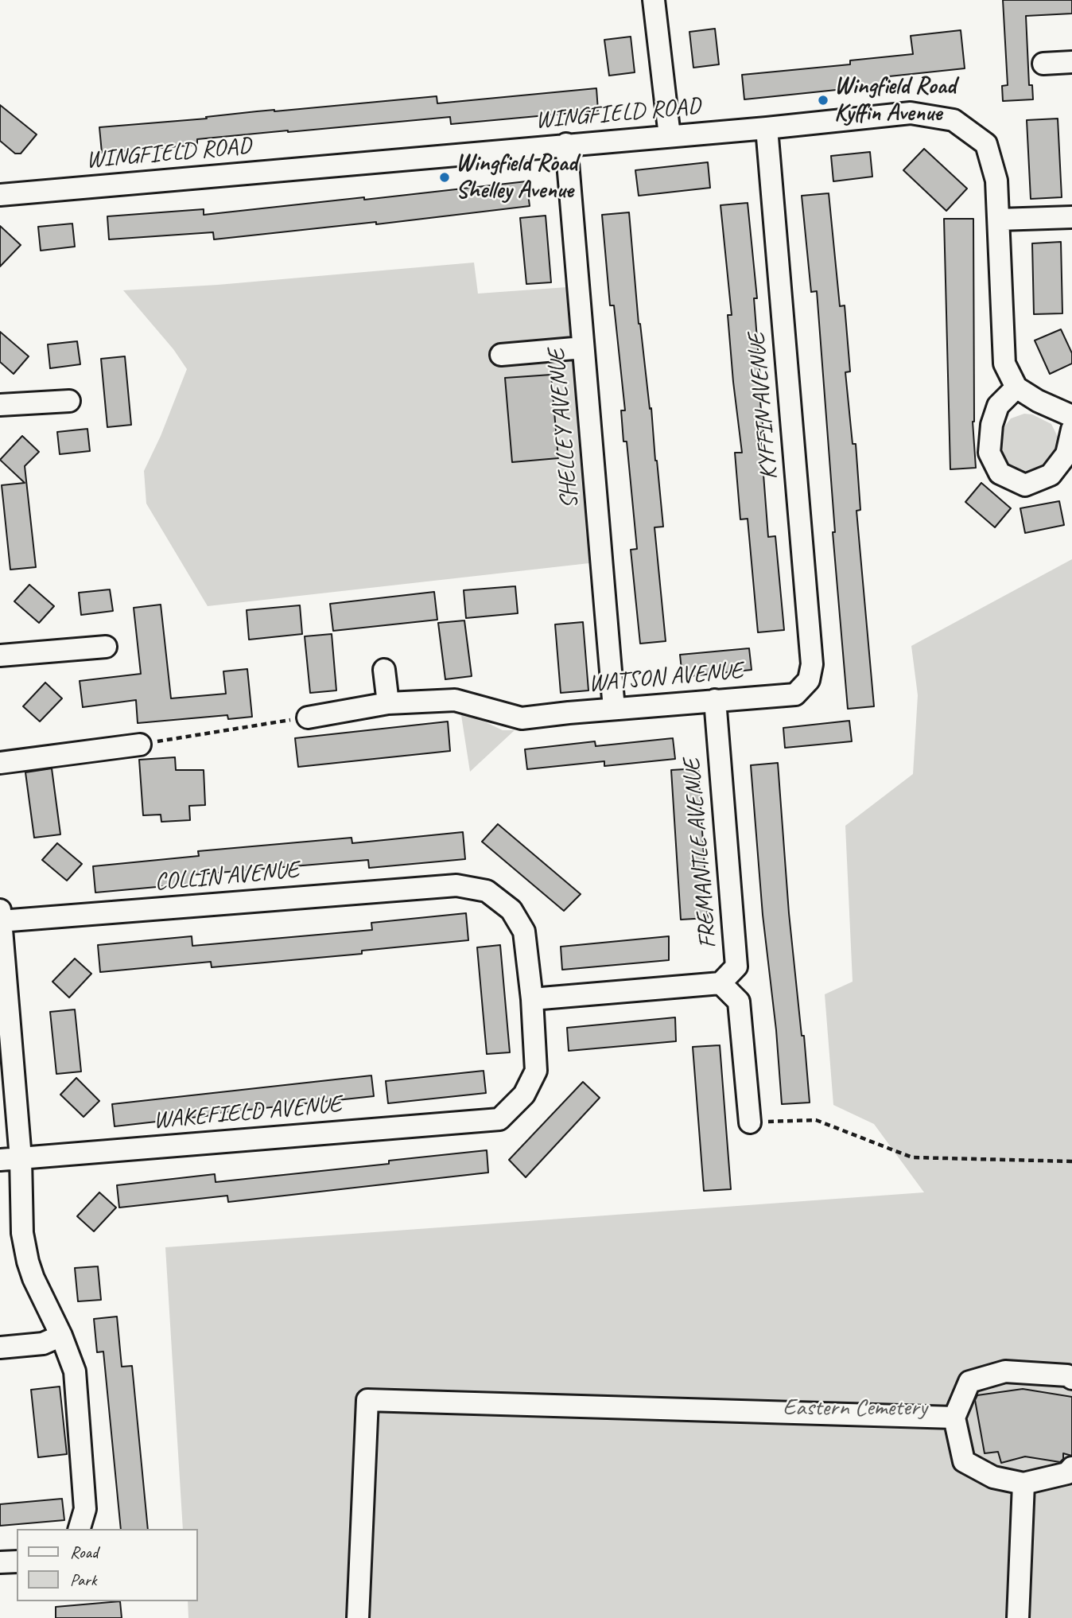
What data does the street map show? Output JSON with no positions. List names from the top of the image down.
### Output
{
  "streets": {
    "street": [
      "WINGFIELD ROAD",
      "KYFFIN AVENUE",
      "SHELLEY AVENUE",
      "WATSON AVENUE",
      "FREMANTLE AVENUE",
      "COLLIN AVENUE",
      "WAKEFIELD AVENUE"
    ]
  },
  "crossings": [
    ["WINGFIELD ROAD", "KYFFIN AVENUE"],
    ["WINGFIELD ROAD", "SHELLEY AVENUE"],
    ["KYFFIN AVENUE", "WATSON AVENUE"],
    ["SHELLEY AVENUE", "WATSON AVENUE"],
    ["WATSON AVENUE", "FREMANTLE AVENUE"],
    ["COLLIN AVENUE", "WAKEFIELD AVENUE"]
  ],
  "parks": ["Eastern Cemetery"],
  "places": ["Wingfield Road Kyffin Avenue", "Wingfield Road Shelley Avenue"],
  "legend": ["Road", "Park"]
}
